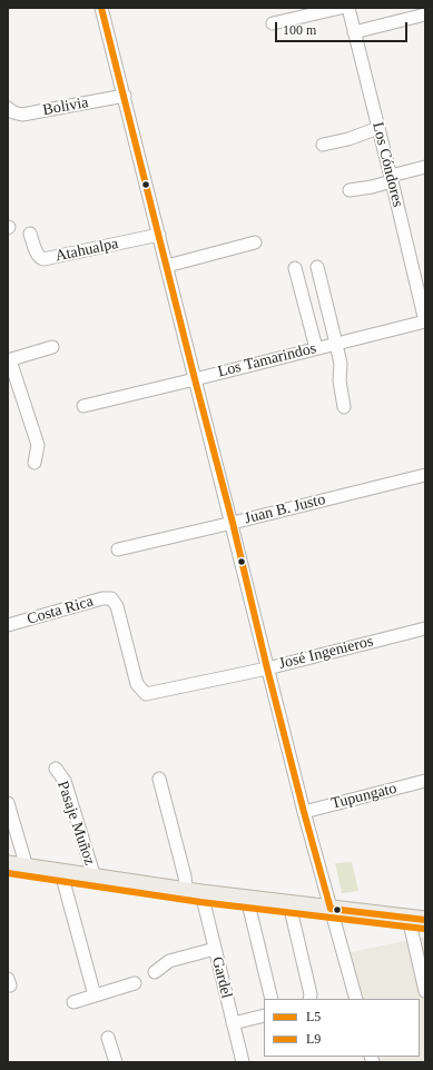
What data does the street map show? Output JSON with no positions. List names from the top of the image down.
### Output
{
  "streets": {
    "street": [
      "Bolivia",
      "Los Cóndores",
      "Atahualpa",
      "Los Tamarindos",
      "Juan B. Justo",
      "Costa Rica",
      "José Ingenieros",
      "Tupungato",
      "Pasaje Muñoz",
      "Gardel"
    ]
  },
  "crossings": [
    ["Los Cóndores", "Los Tamarindos"],
    ["Costa Rica", "José Ingenieros"]
  ],
  "lines": ["transit line L5", "transit line L9"],
  "legend": ["L5", "L9"],
  "scale_bar": "100 m"
}
